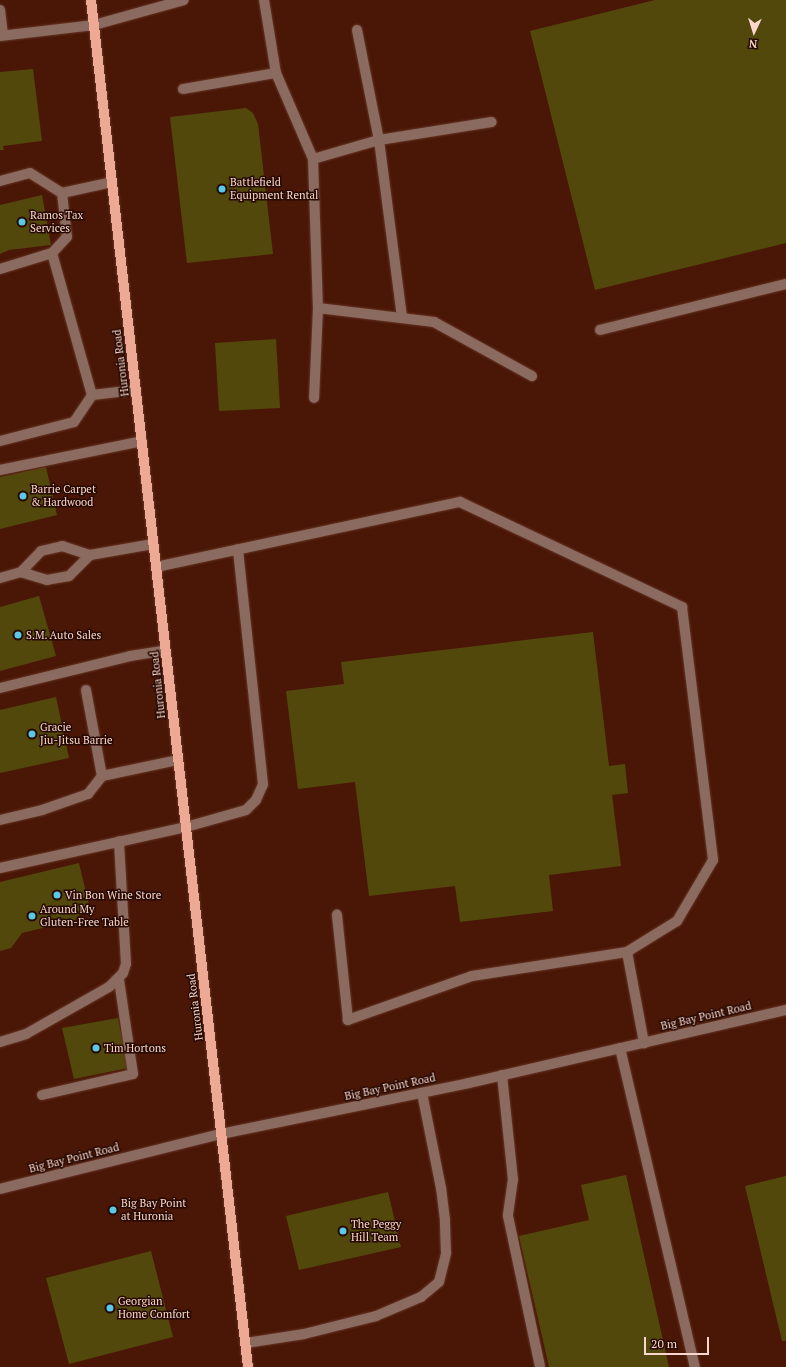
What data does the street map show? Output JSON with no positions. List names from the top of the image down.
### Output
{
  "streets": {
    "main road": ["Huronia Road"],
    "street": ["Big Bay Point Road"]
  },
  "crossings": [
    ["Huronia Road", "Big Bay Point Road"]
  ],
  "places": [
    "Battlefield Equipment Rental",
    "Ramos Tax Services",
    "Barrie Carpet & Hardwood",
    "S.M. Auto Sales",
    "Gracie Jiu-Jitsu Barrie",
    "Vin Bon Wine Store",
    "Around My Gluten-Free Table",
    "Tim Hortons",
    "Big Bay Point at Huronia",
    "The Peggy Hill Team",
    "Georgian Home Comfort"
  ],
  "scale_bar": "20 m",
  "north": "bottom"
}
